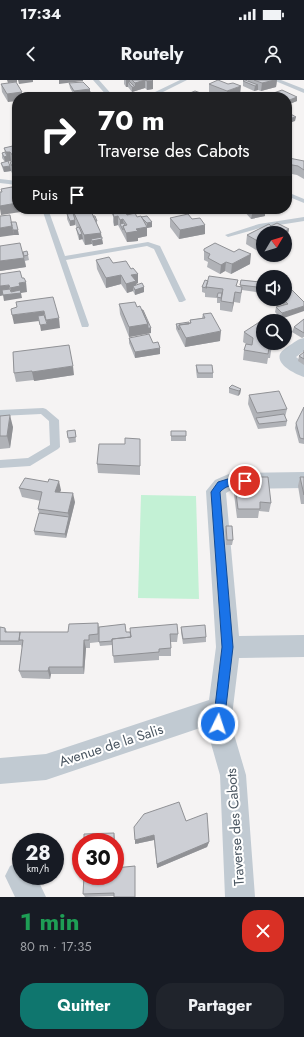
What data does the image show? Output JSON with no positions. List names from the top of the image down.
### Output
{
  "streets": {
    "street": ["Avenue de la Salis", "Traverse des Cabots"]
  },
  "crossings": [
    ["Avenue de la Salis", "Traverse des Cabots"]
  ],
  "north": "top right",
  "page": {
    "status": "17:34",
    "header": "Routely",
    "turn": ["70 m", "Traverse des Cabots"],
    "then": "Puis",
    "speed": "28 km/h",
    "limit": "30",
    "heading": ["1 min", "80 m · 17:35"],
    "buttons": ["Quitter", "Partager"]
  }
}
